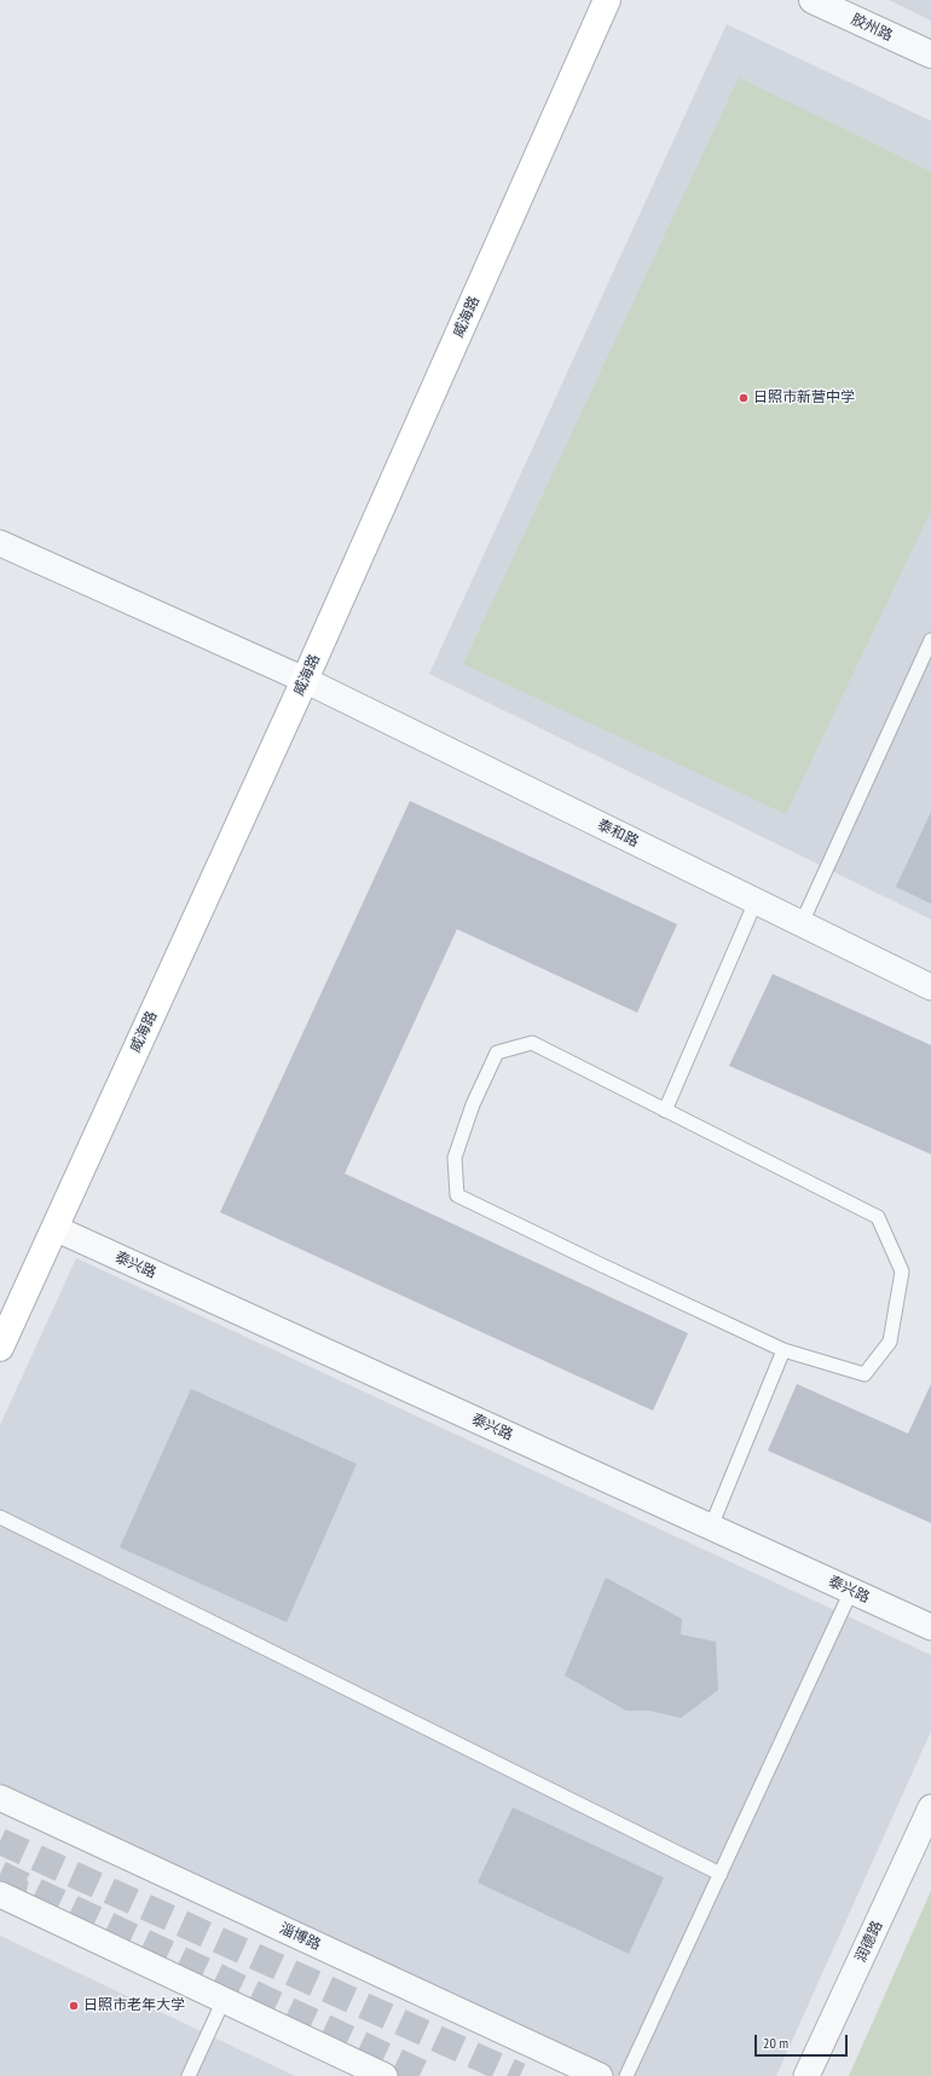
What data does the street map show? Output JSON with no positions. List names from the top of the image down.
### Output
{
  "streets": {
    "main road": ["威海路"],
    "street": [
      "胶州路",
      "泰和路",
      "泰兴路",
      "淄博路",
      "润德路"
    ]
  },
  "crossings": [
    ["威海路", "泰和路"],
    ["威海路", "泰兴路"]
  ],
  "places": ["日照市新营中学", "日照市老年大学"],
  "scale_bar": "20 m"
}
